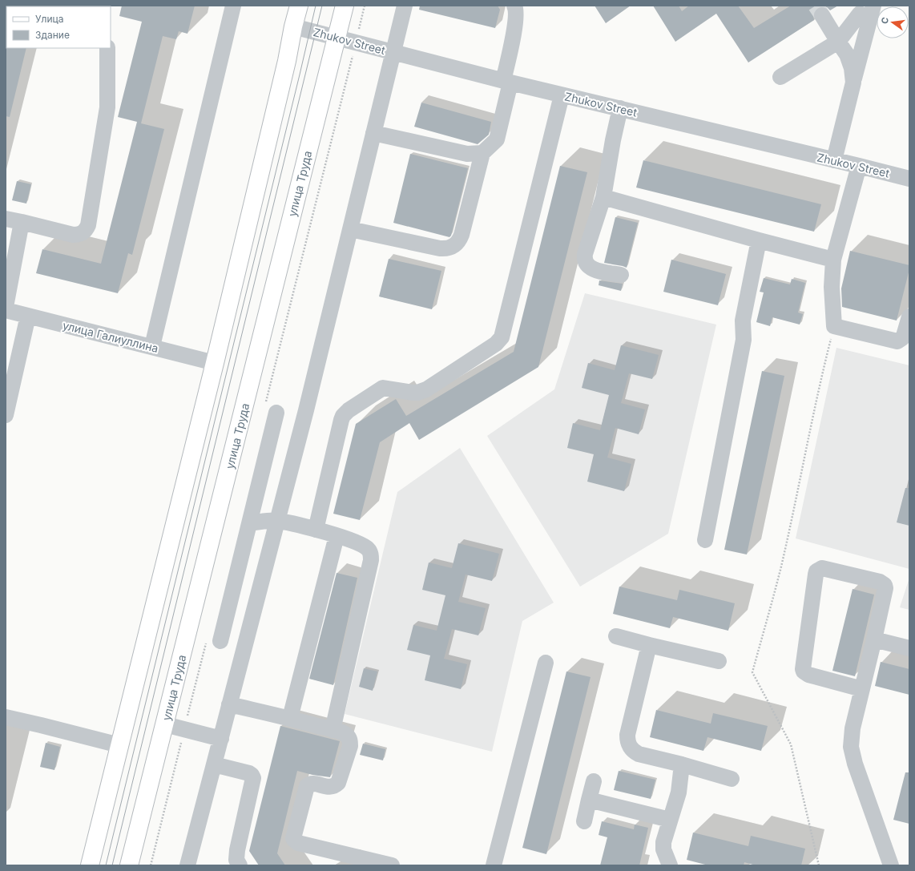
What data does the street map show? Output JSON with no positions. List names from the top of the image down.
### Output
{
  "streets": {
    "main road": ["улица Труда"],
    "street": ["Zhukov Street", "улица Галиуллина"]
  },
  "crossings": [
    ["Zhukov Street", "улица Труда"]
  ],
  "legend": ["Улица", "Здание"],
  "north": "left"
}
